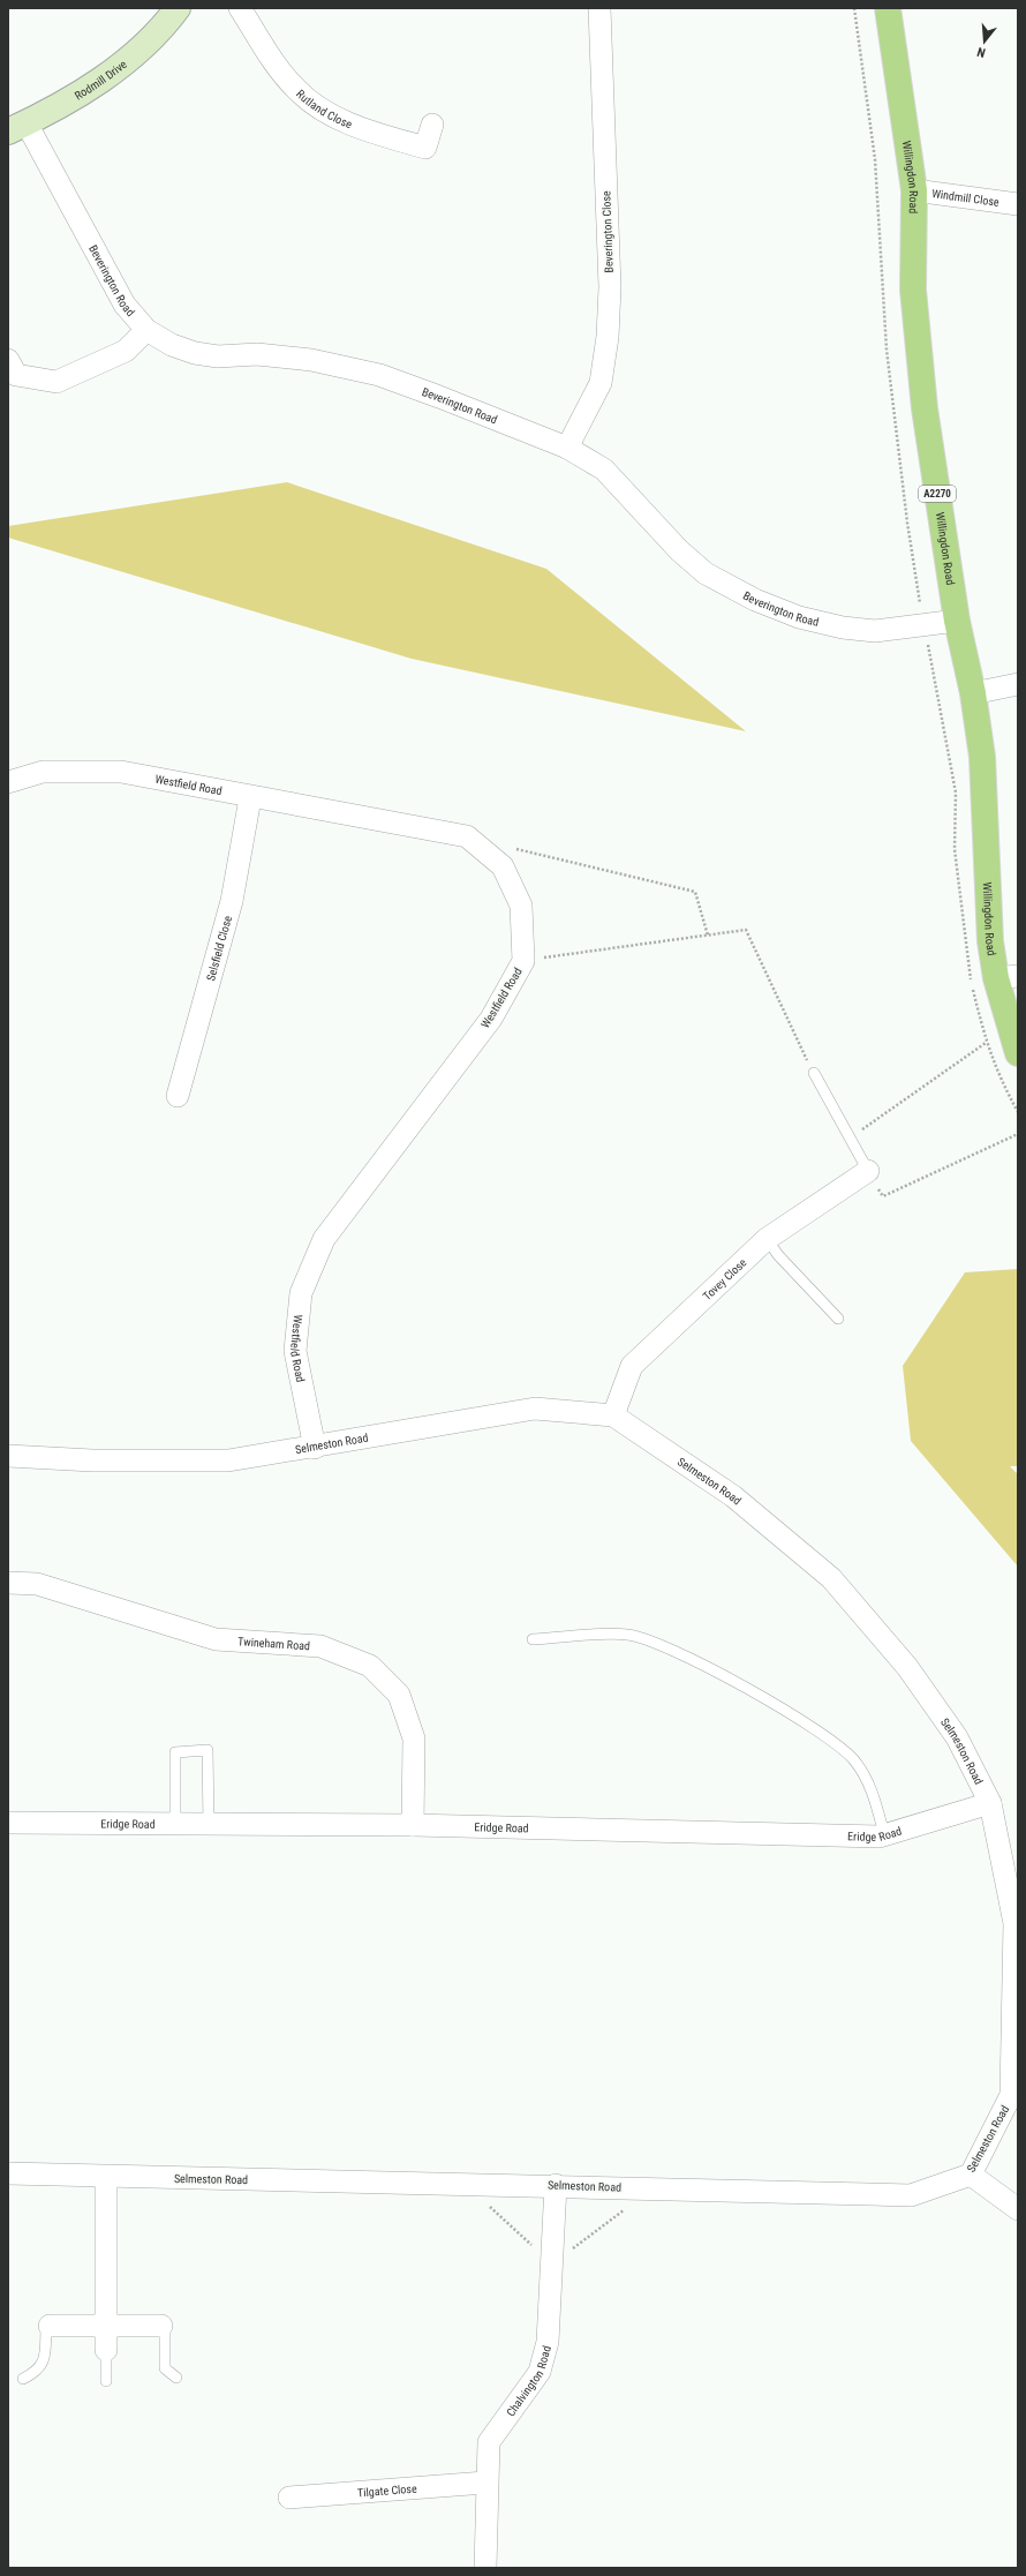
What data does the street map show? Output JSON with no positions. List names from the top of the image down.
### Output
{
  "streets": {
    "main road": ["Willingdon Road", "A2270"],
    "street": [
      "Rodmill Drive",
      "Rutland Close",
      "Windmill Close",
      "Beverington Close",
      "Beverington Road",
      "Westfield Road",
      "Selsfield Close",
      "Tovey Close",
      "Selmeston Road",
      "Twineham Road",
      "Eridge Road",
      "Chalvington Road",
      "Tilgate Close"
    ]
  },
  "crossings": [
    ["Rodmill Drive", "Beverington Road"],
    ["Willingdon Road", "Windmill Close"],
    ["Willingdon Road", "Beverington Road"],
    ["Beverington Close", "Beverington Road"],
    ["Westfield Road", "Selsfield Close"],
    ["Westfield Road", "Selmeston Road"],
    ["Tovey Close", "Selmeston Road"],
    ["Selmeston Road", "Eridge Road"],
    ["Selmeston Road", "Chalvington Road"],
    ["Twineham Road", "Eridge Road"],
    ["Chalvington Road", "Tilgate Close"]
  ],
  "north": "bottom"
}
